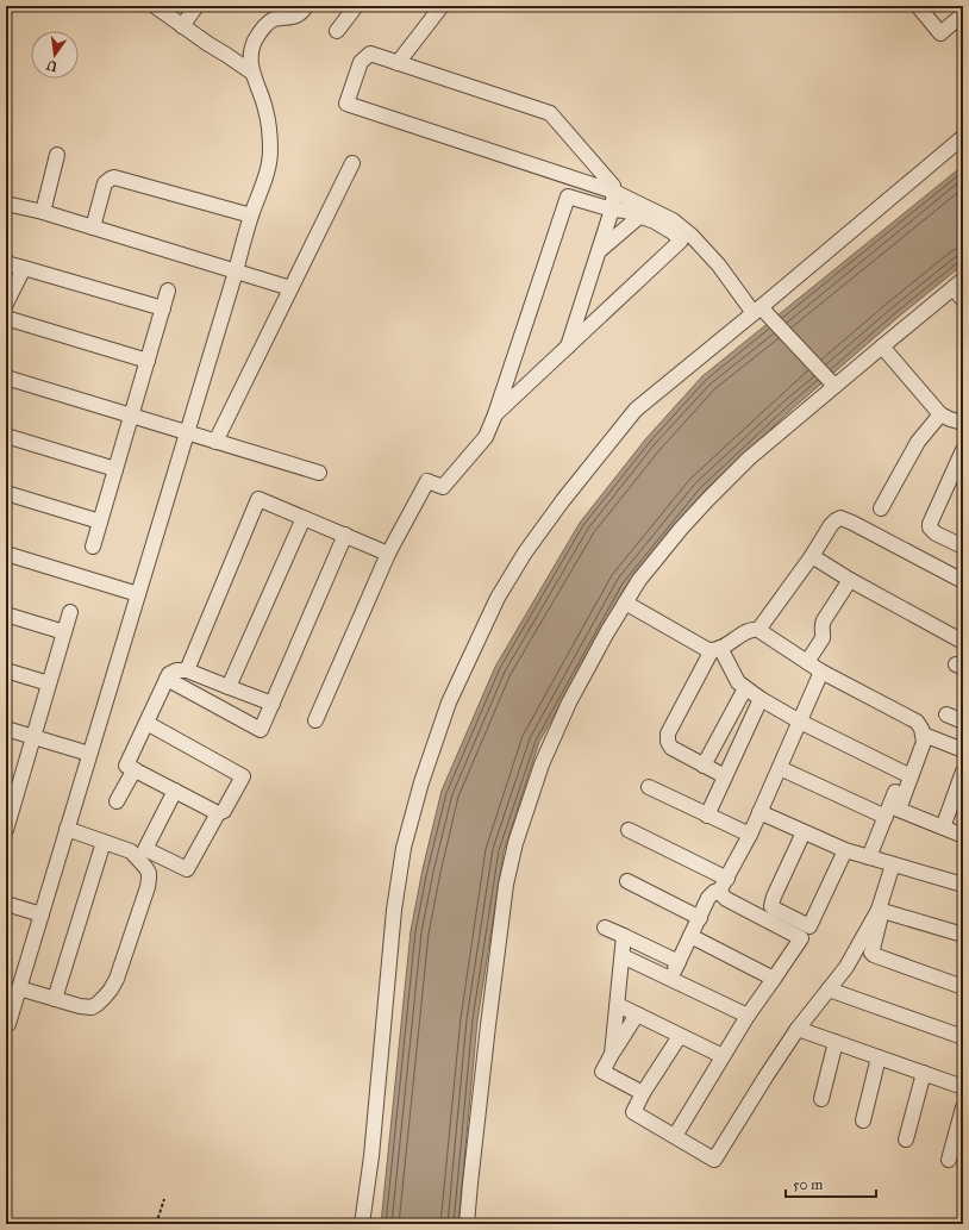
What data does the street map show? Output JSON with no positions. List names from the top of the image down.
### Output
{
  "scale_bar": "50 m",
  "north": "bottom"
}
